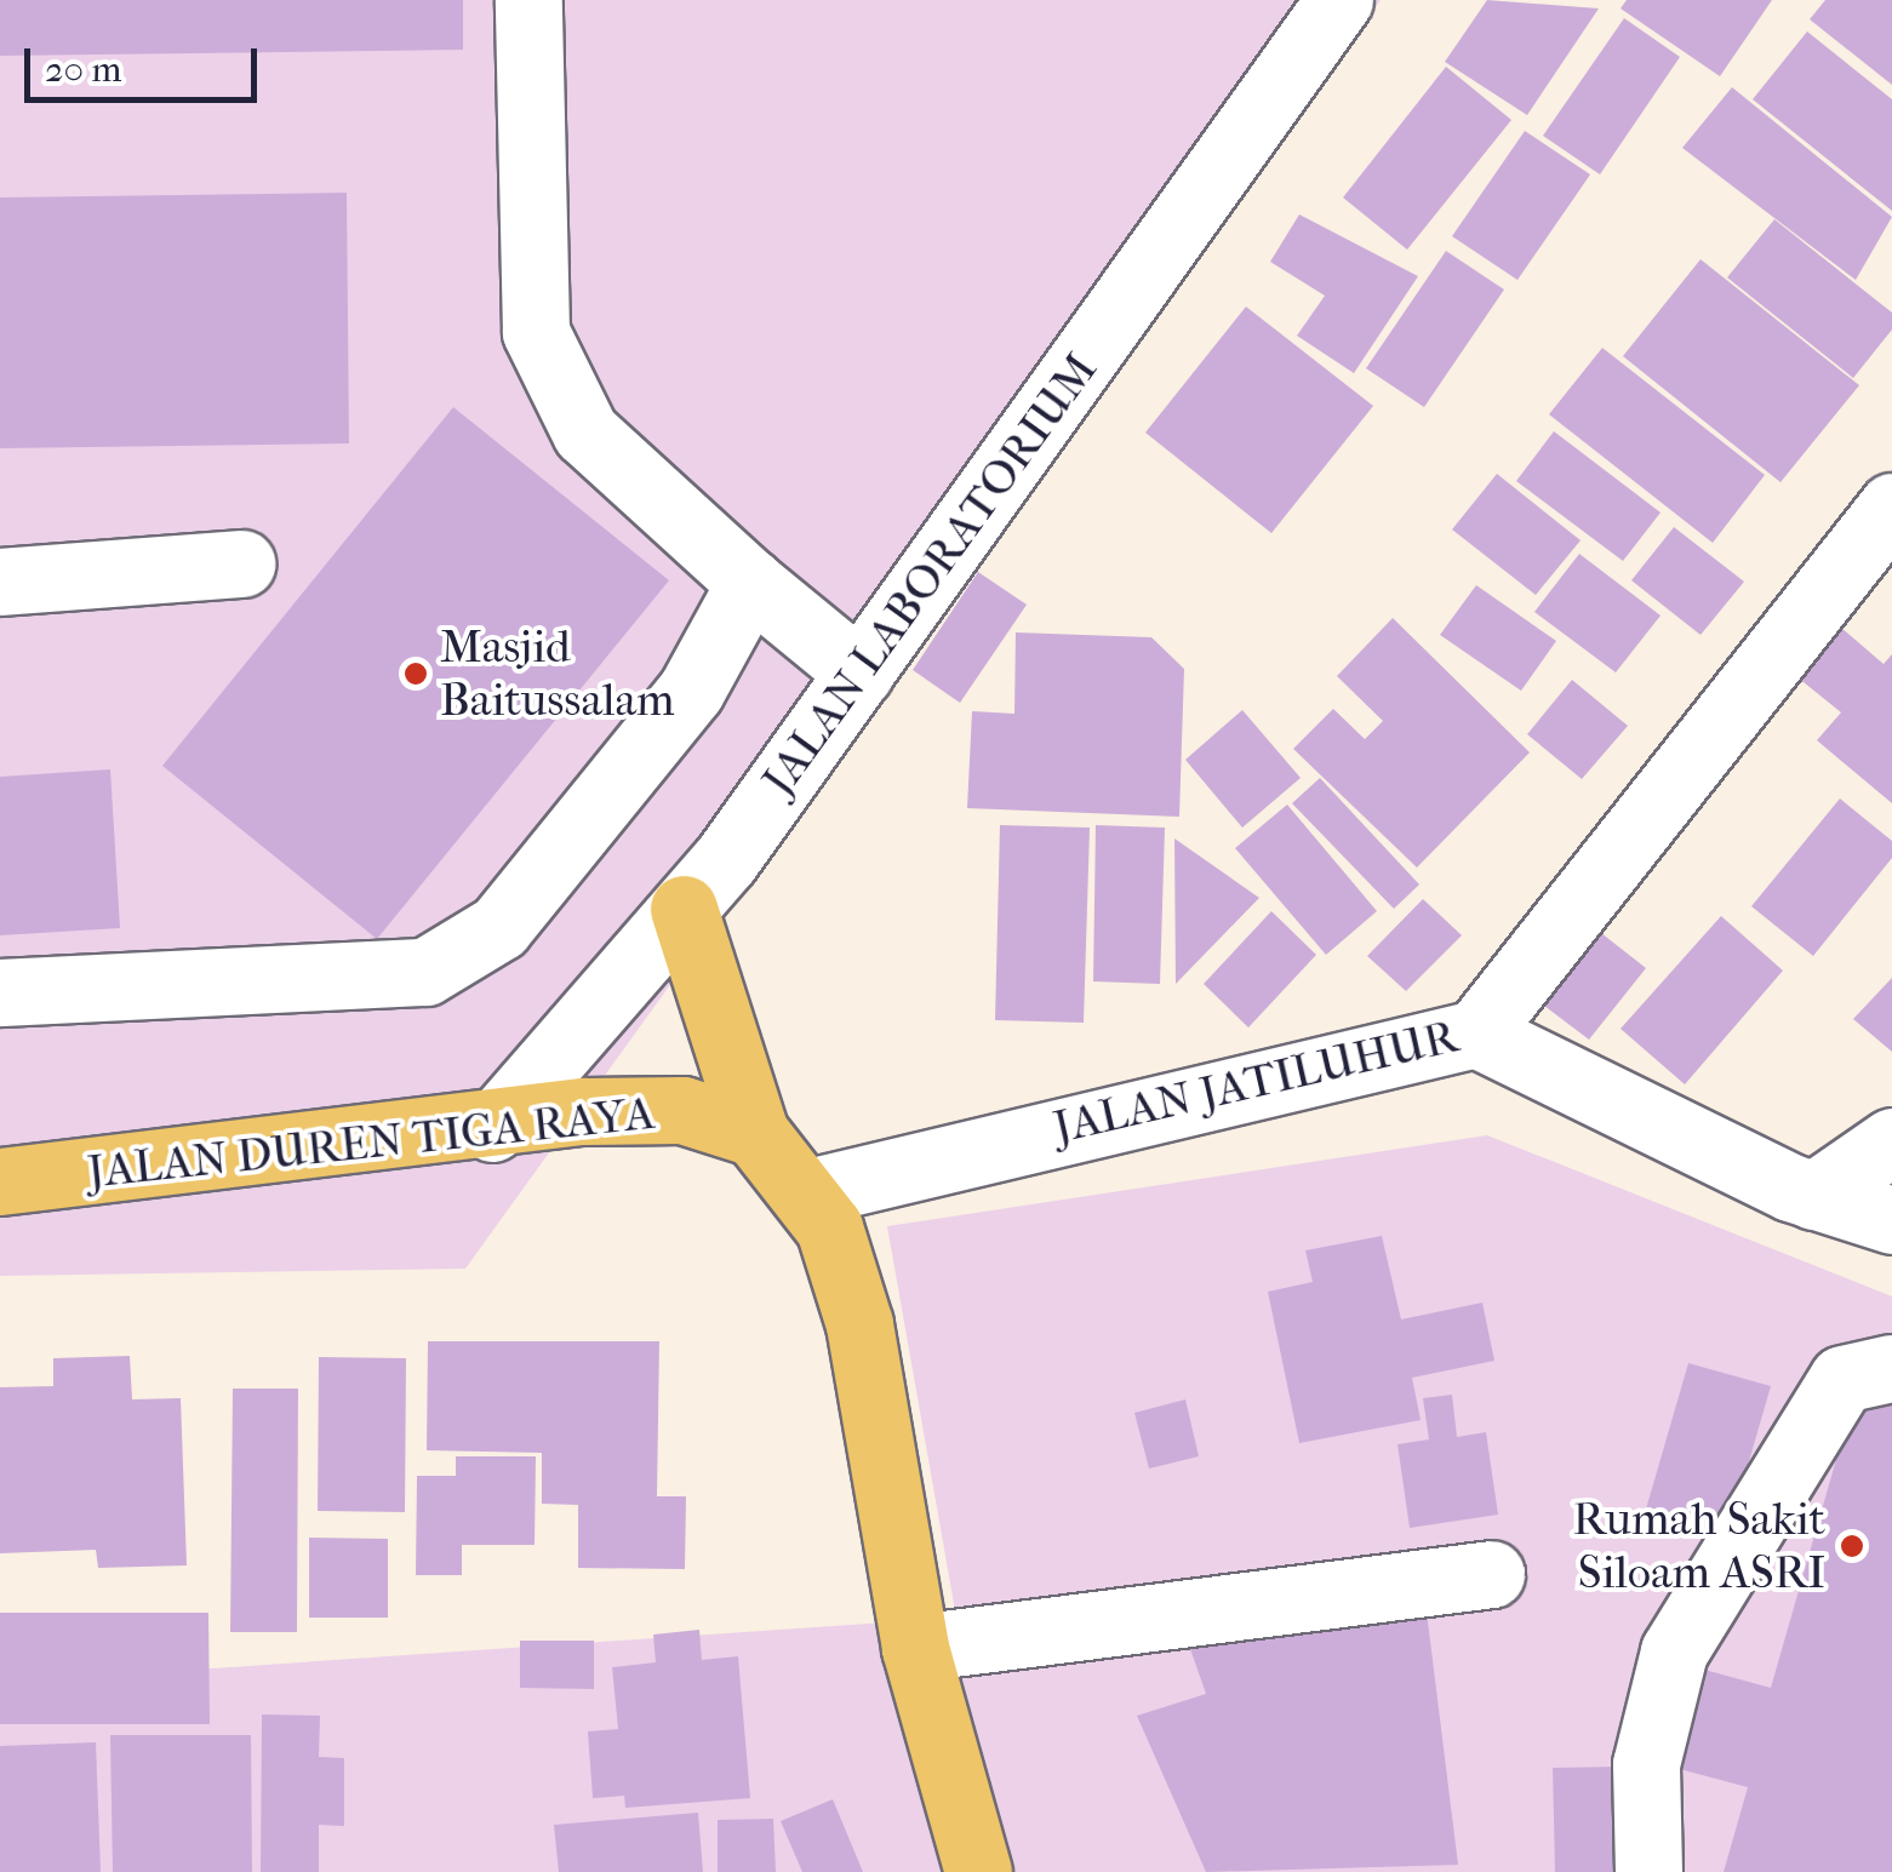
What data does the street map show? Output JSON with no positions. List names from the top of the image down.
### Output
{
  "streets": {
    "main road": ["JALAN DUREN TIGA RAYA"],
    "street": ["JALAN LABORATORIUM", "JALAN JATILUHUR"]
  },
  "crossings": [
    ["JALAN LABORATORIUM", "JALAN DUREN TIGA RAYA"]
  ],
  "places": ["Masjid Baitussalam", "Rumah Sakit Siloam ASRI"],
  "scale_bar": "20 m"
}
